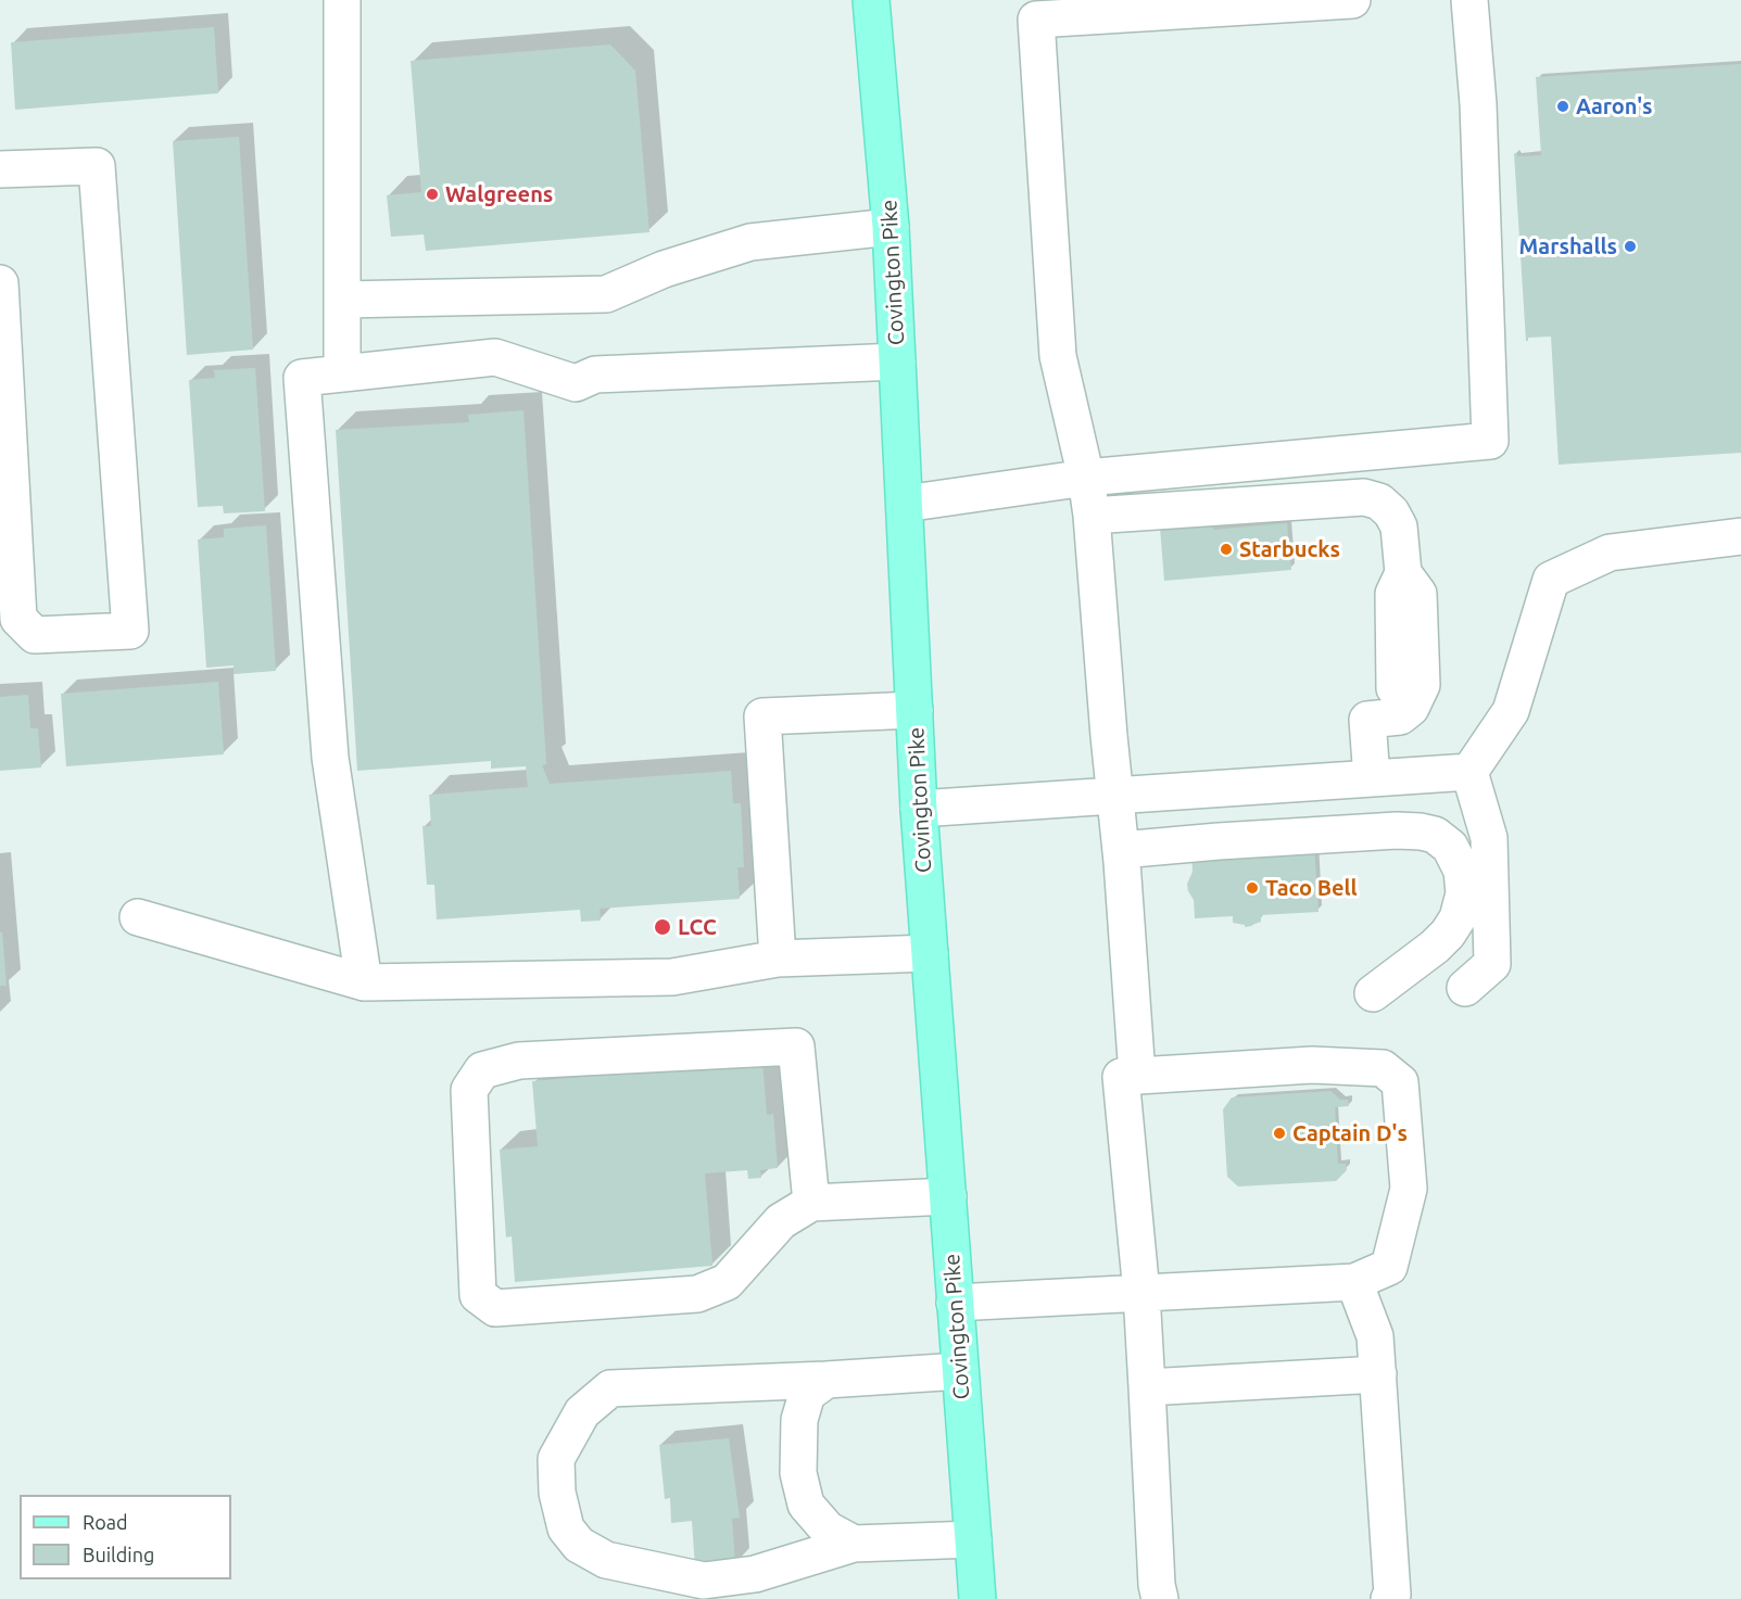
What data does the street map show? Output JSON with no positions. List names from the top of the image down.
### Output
{
  "streets": {
    "main road": ["Covington Pike"]
  },
  "places": [
    "Aaron's",
    "Walgreens",
    "Marshalls",
    "Starbucks",
    "Taco Bell",
    "LCC",
    "Captain D's"
  ],
  "legend": ["Road", "Building"]
}
